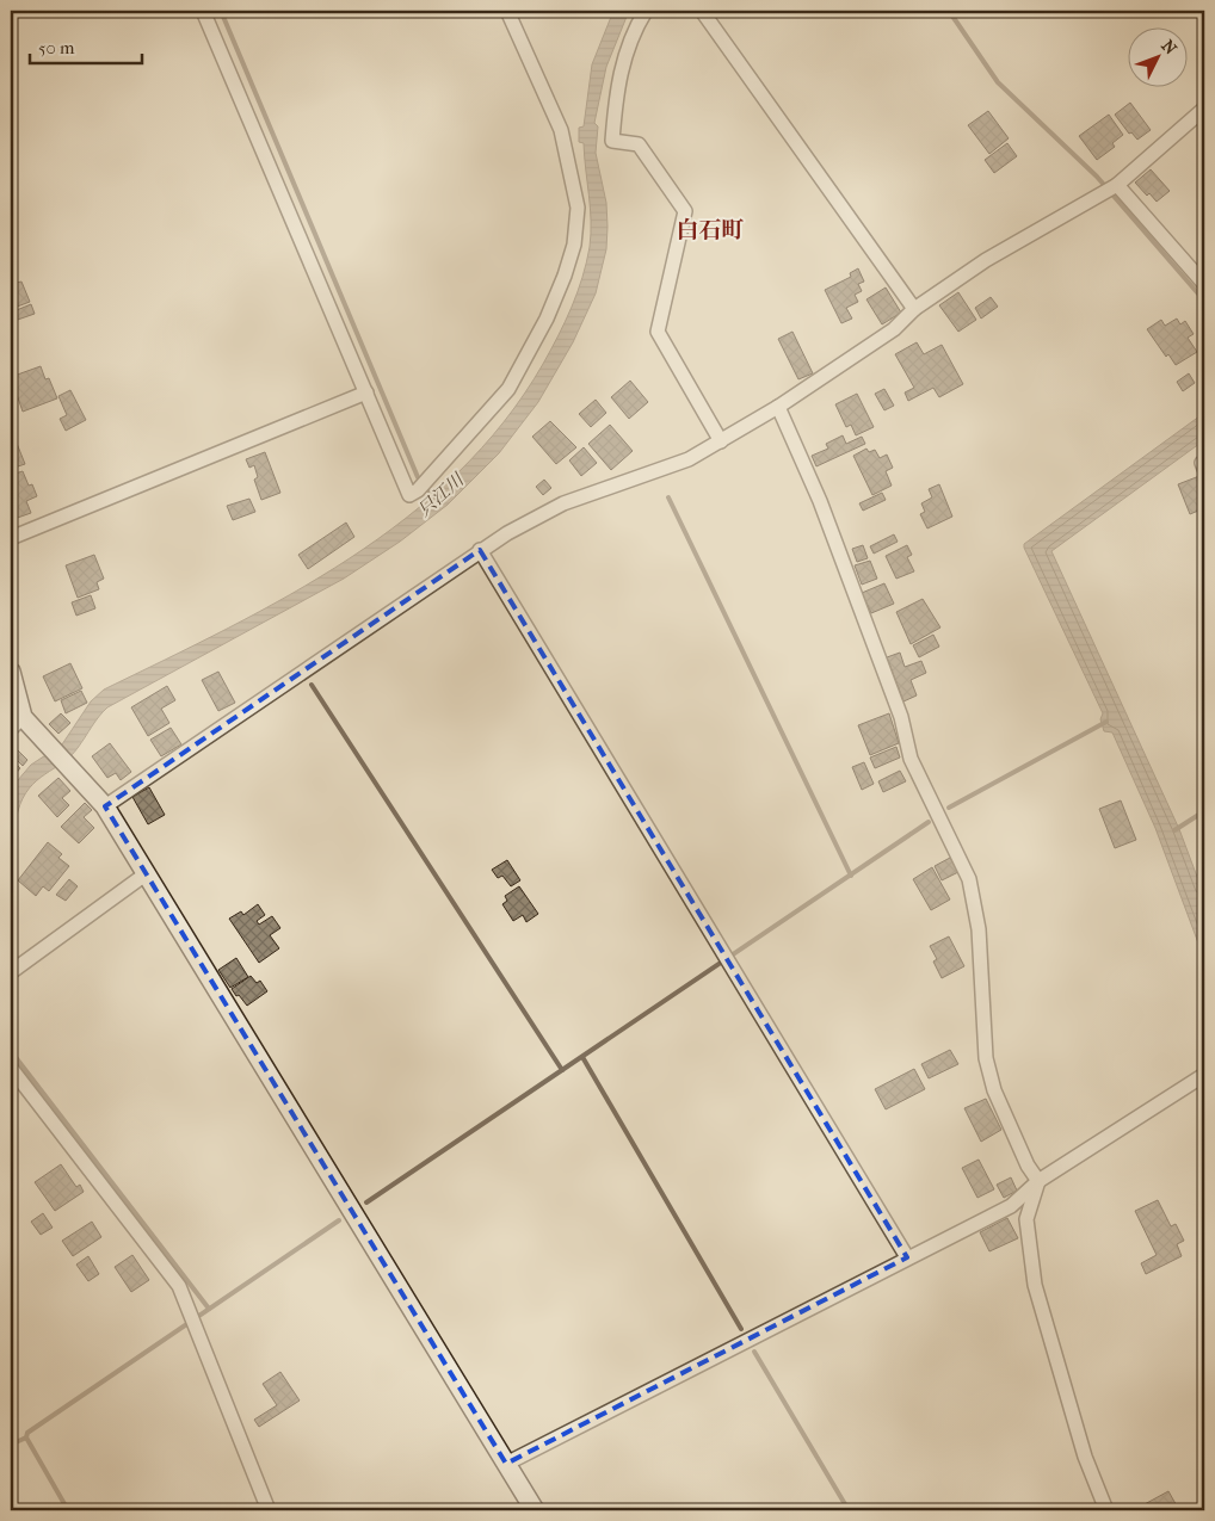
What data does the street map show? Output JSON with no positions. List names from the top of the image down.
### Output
{
  "districts": ["白石町"],
  "water": ["只江川"],
  "scale_bar": "50 m",
  "north": "top right"
}
